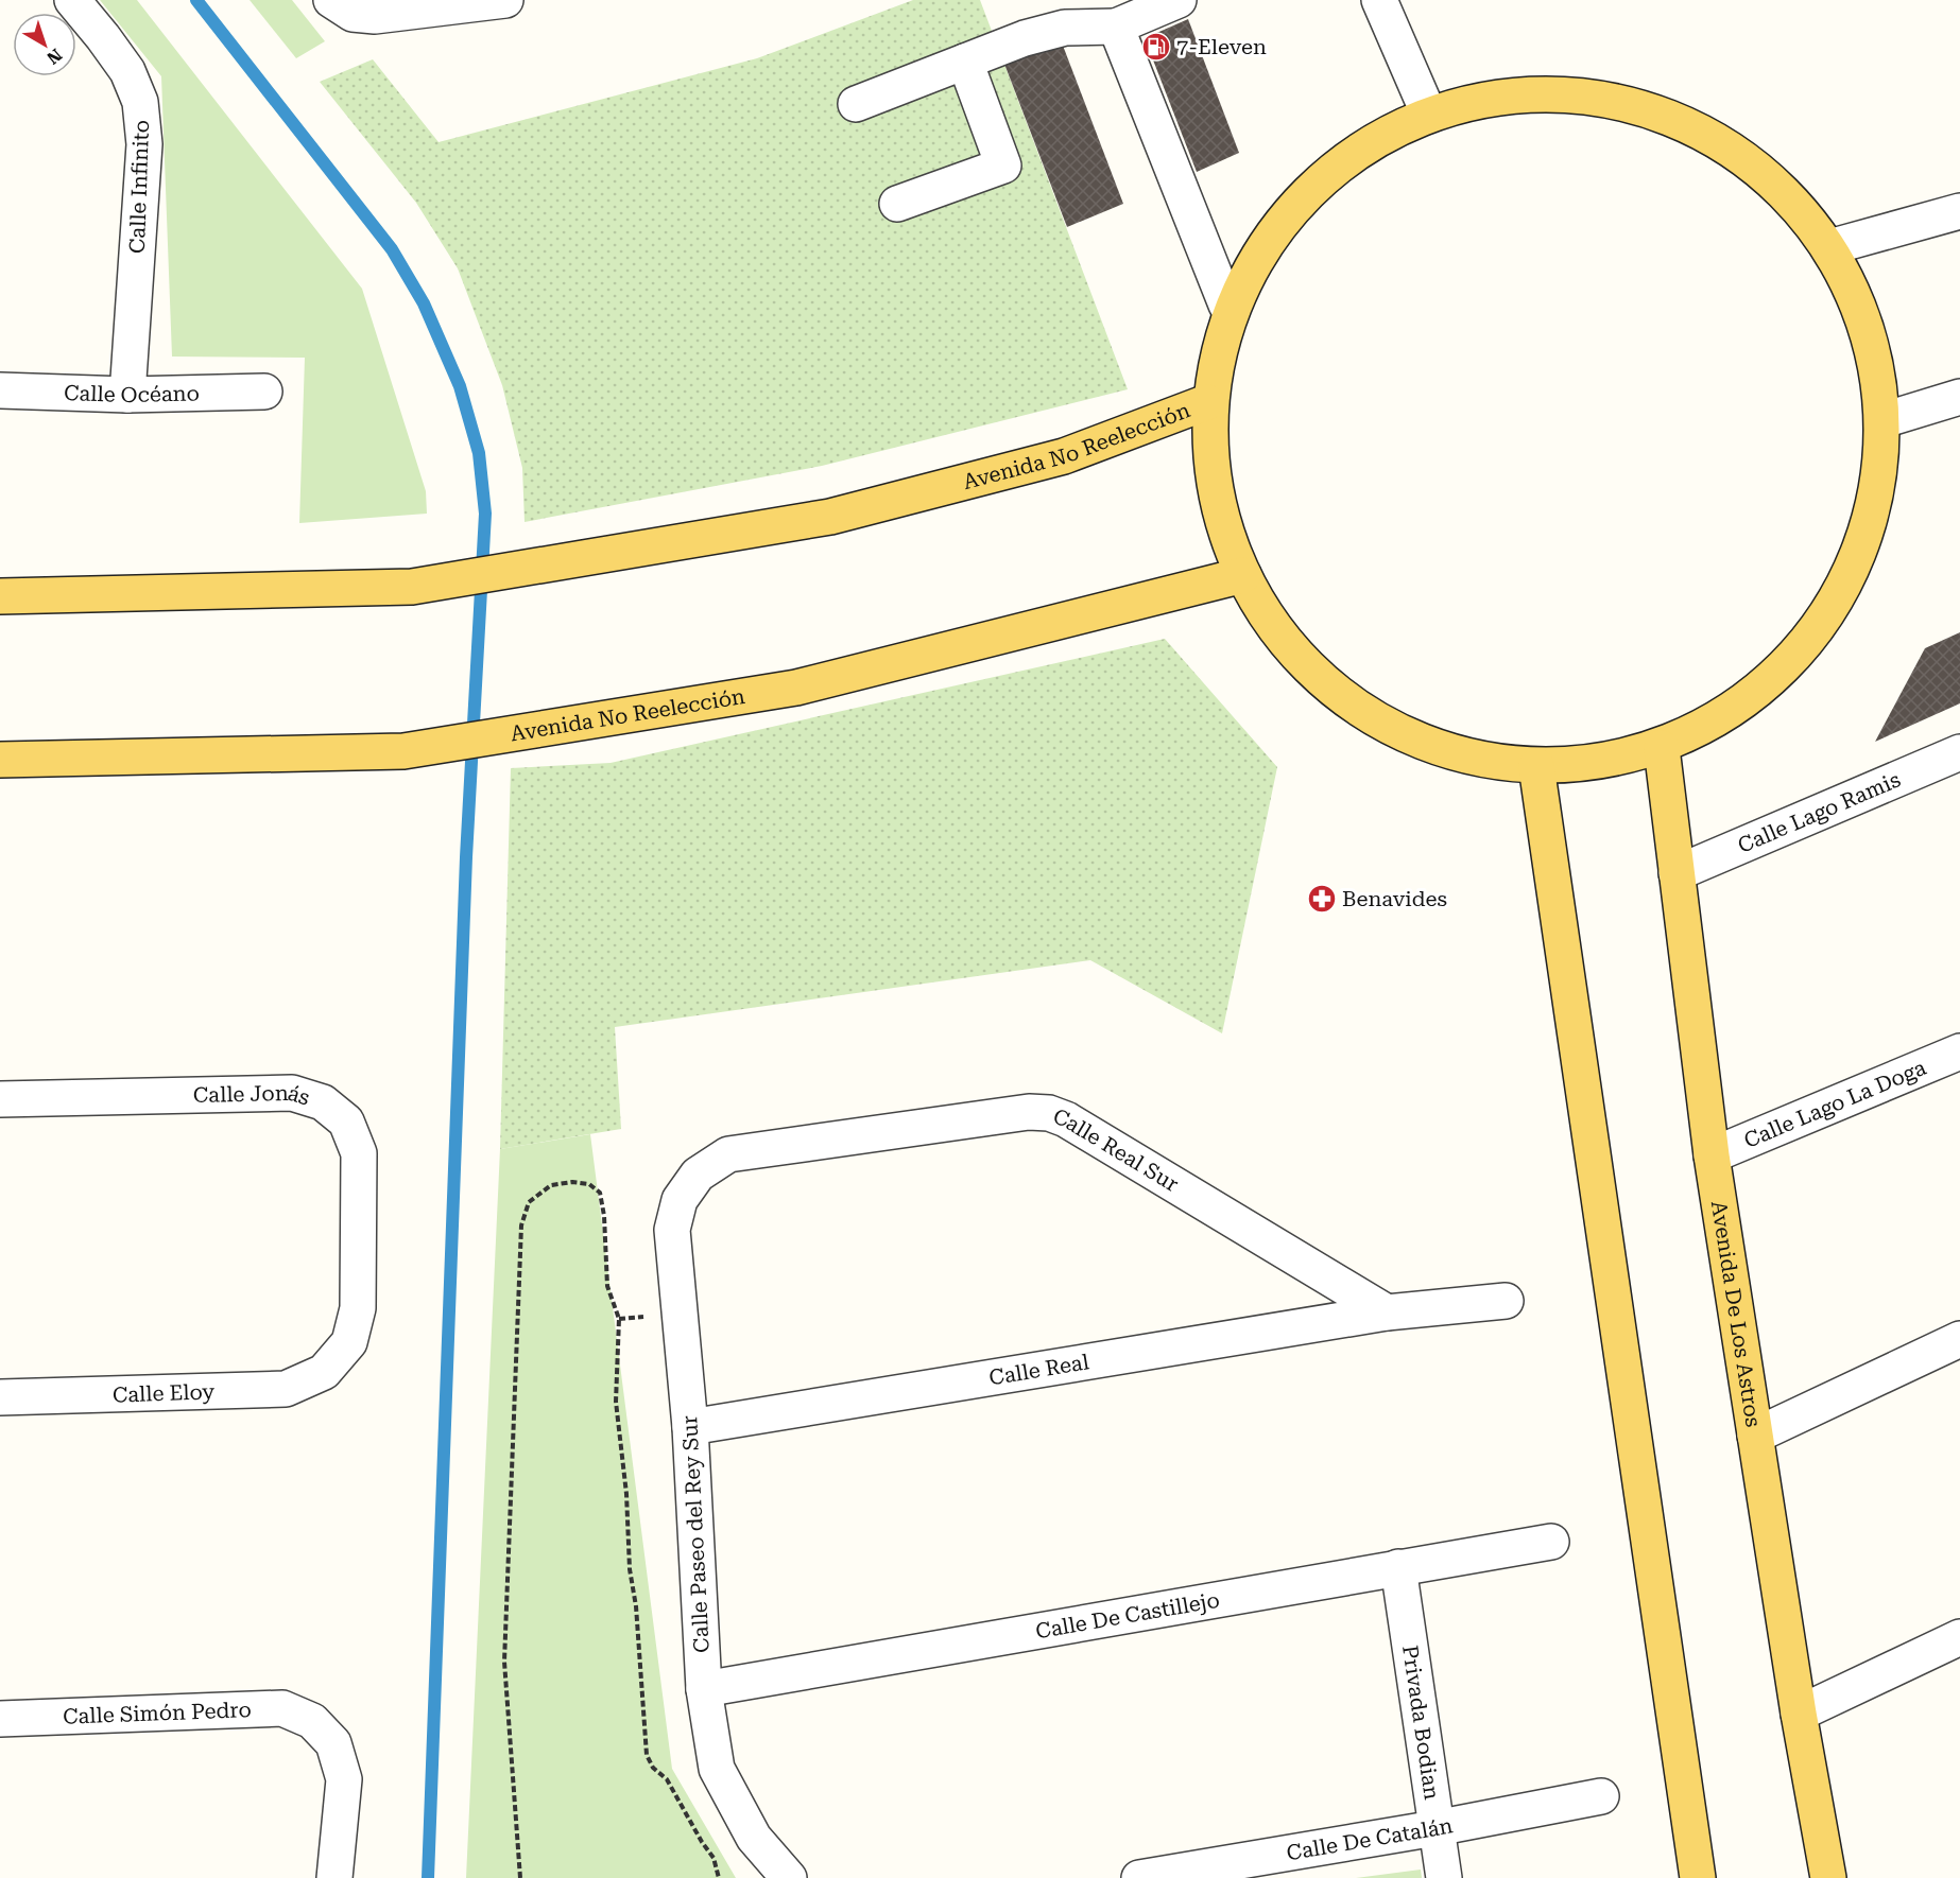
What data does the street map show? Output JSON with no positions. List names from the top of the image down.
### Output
{
  "streets": {
    "main road": ["Avenida No Reelección", "Avenida De Los Astros"],
    "street": [
      "Calle Infinito",
      "Calle Océano",
      "Calle Lago Ramis",
      "Calle Jonás",
      "Calle Lago La Doga",
      "Calle Real Sur",
      "Calle Real",
      "Calle Eloy",
      "Calle Paseo del Rey Sur",
      "Calle De Castillejo",
      "Calle Simón Pedro",
      "Privada Bodian",
      "Calle De Catalán"
    ]
  },
  "crossings": [
    ["Calle Infinito", "Calle Océano"],
    ["Calle Lago Ramis", "Avenida De Los Astros"],
    ["Calle Jonás", "Calle Eloy"],
    ["Calle Lago La Doga", "Avenida De Los Astros"],
    ["Calle Real Sur", "Calle Real"],
    ["Calle Real Sur", "Calle Paseo del Rey Sur"],
    ["Calle Real", "Calle Paseo del Rey Sur"],
    ["Calle Paseo del Rey Sur", "Calle De Castillejo"],
    ["Calle De Castillejo", "Privada Bodian"],
    ["Privada Bodian", "Calle De Catalán"]
  ],
  "places": {
    "fuel station": ["7-Eleven"],
    "pharmacy": ["Benavides"]
  },
  "north": "bottom right"
}
